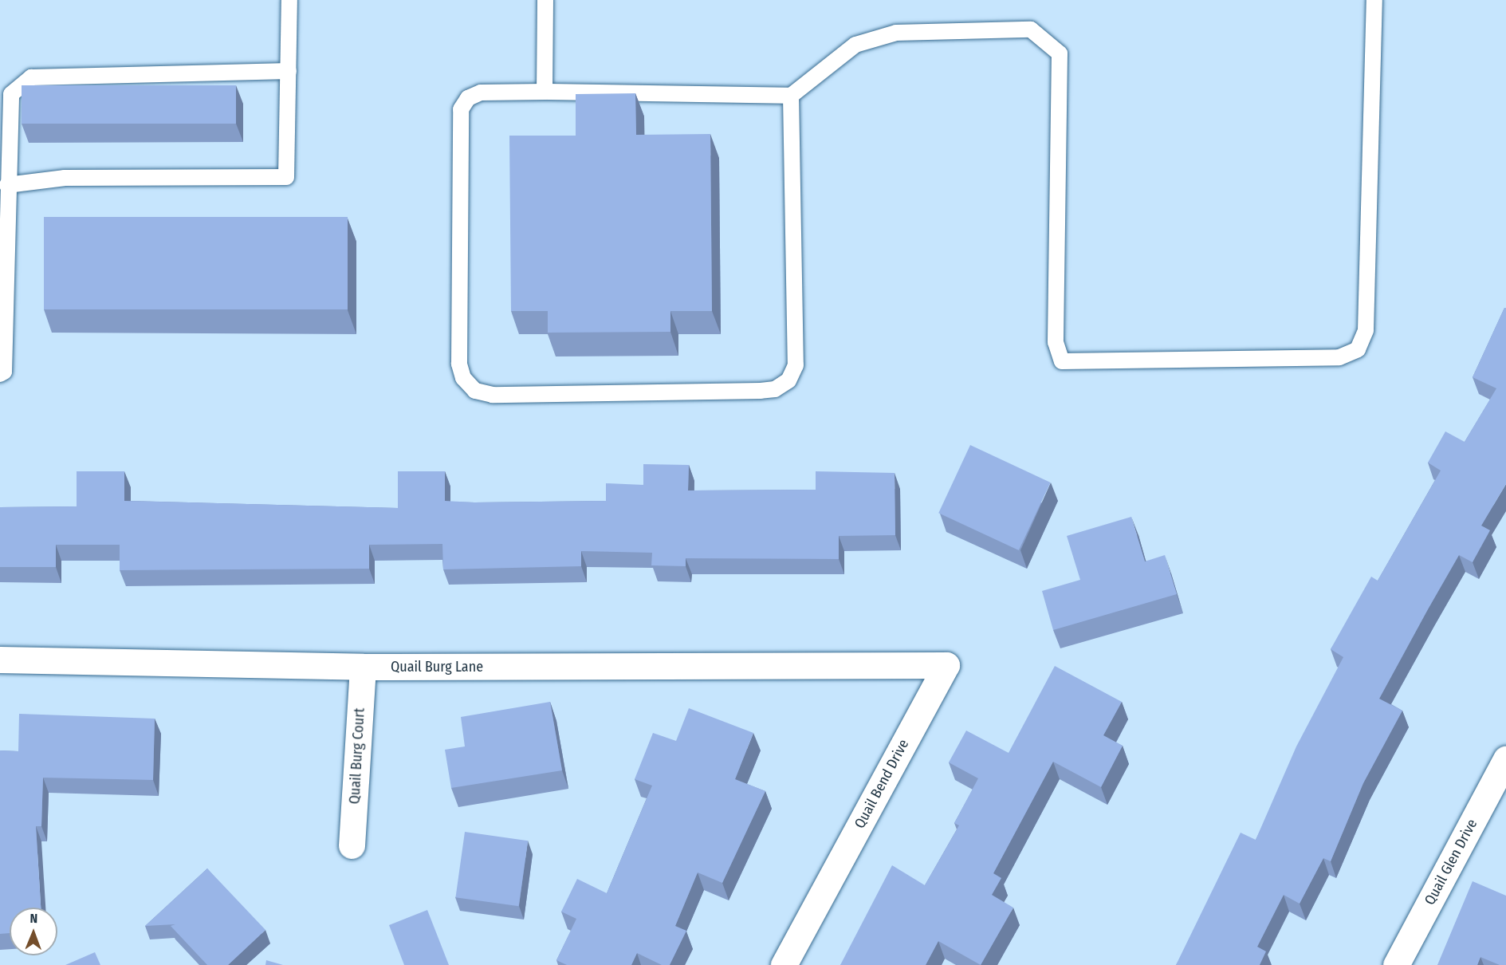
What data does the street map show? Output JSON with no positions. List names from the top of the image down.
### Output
{
  "streets": {
    "street": [
      "Quail Burg Lane",
      "Quail Burg Court",
      "Quail Bend Drive",
      "Quail Glen Drive"
    ]
  },
  "crossings": [
    ["Quail Burg Lane", "Quail Burg Court"],
    ["Quail Burg Lane", "Quail Bend Drive"]
  ],
  "north": "top"
}
